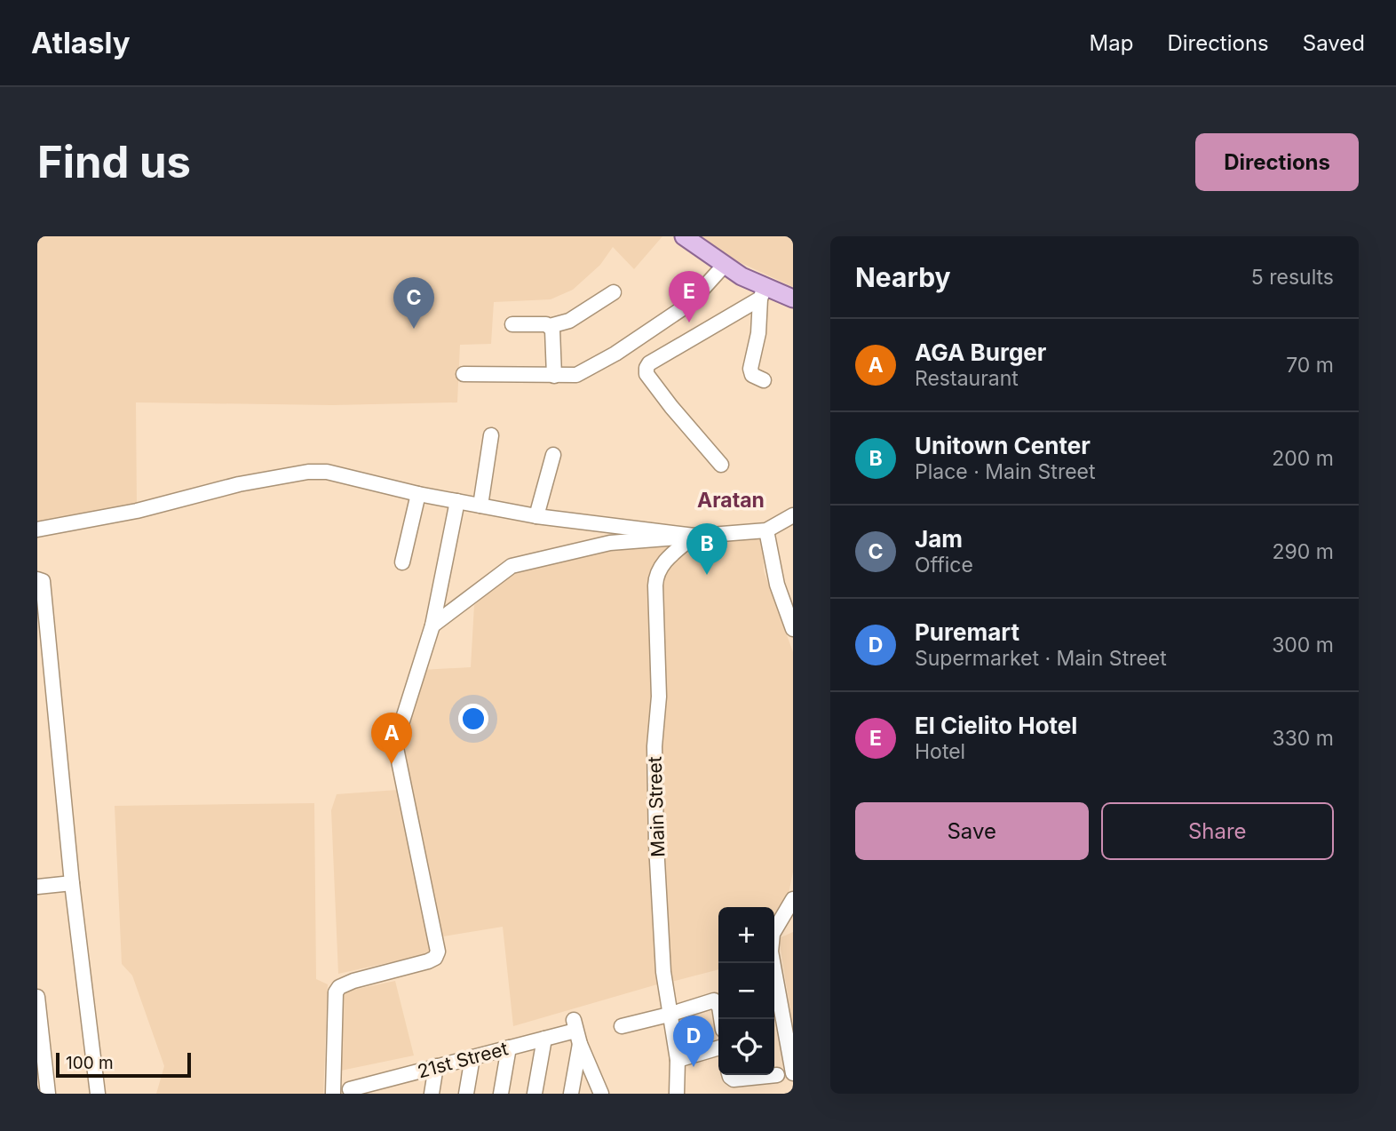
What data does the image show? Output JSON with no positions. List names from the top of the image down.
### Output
{
  "streets": {
    "street": ["Main Street", "21st Street"]
  },
  "districts": ["Aratan"],
  "scale_bar": "100 m",
  "page": {
    "header": "Atlasly",
    "nav": ["Map", "Directions", "Saved"],
    "buttons": [
      "Directions",
      ["Save", "Share"]
    ],
    "title": "Find us",
    "heading": ["Nearby", "5 results"],
    "pins": [
      "E",
      "C",
      "B",
      "A",
      "D"
    ],
    "list": [
      {
        "mark": "A",
        "name": "AGA Burger",
        "note": "Restaurant",
        "value": "70 m"
      },
      {
        "mark": "B",
        "name": "Unitown Center",
        "note": "Place · Main Street",
        "value": "200 m"
      },
      {
        "mark": "C",
        "name": "Jam",
        "note": "Office",
        "value": "290 m"
      },
      {
        "mark": "D",
        "name": "Puremart",
        "note": "Supermarket · Main Street",
        "value": "300 m"
      },
      {
        "mark": "E",
        "name": "El Cielito Hotel",
        "note": "Hotel",
        "value": "330 m"
      }
    ],
    "map_buttons": ["+", "−"],
    "scale": "100 m"
  }
}
